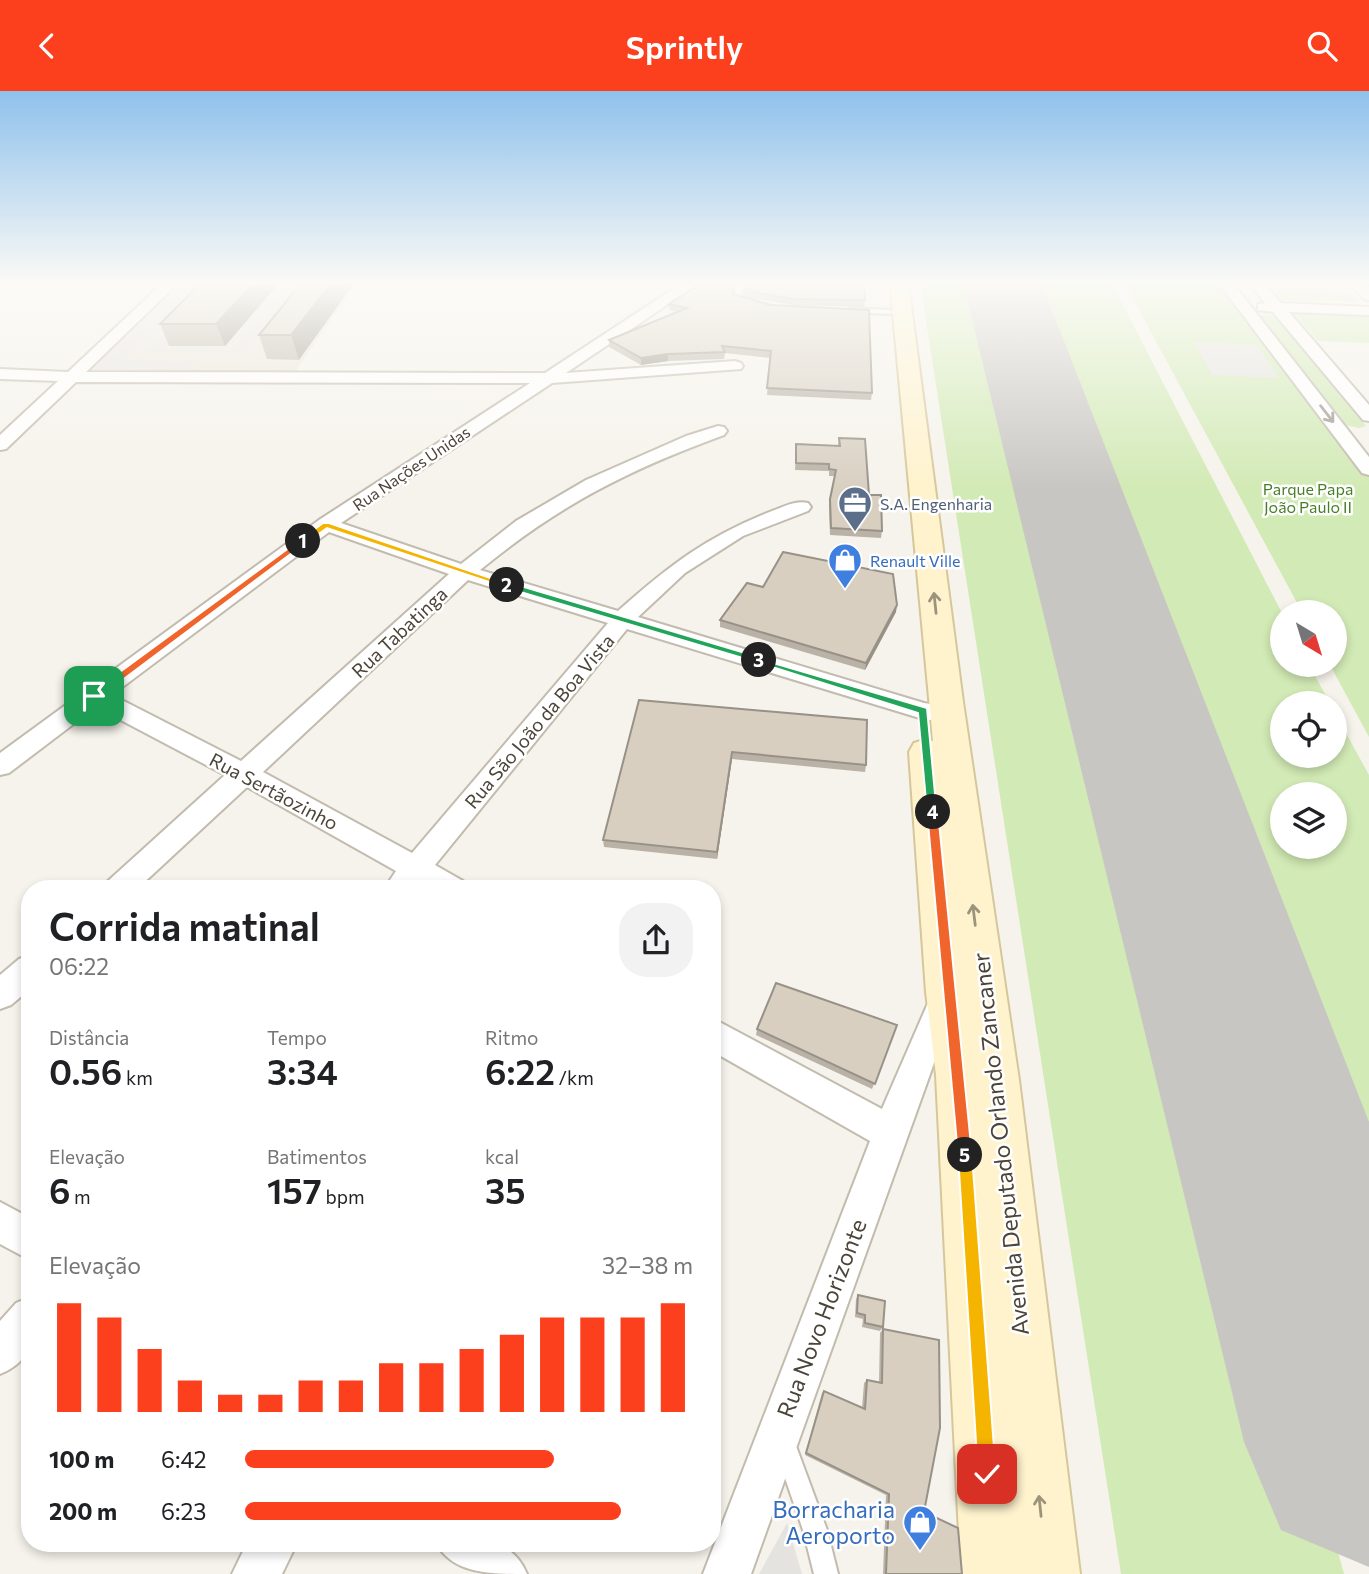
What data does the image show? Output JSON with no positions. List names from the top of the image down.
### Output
{
  "streets": {
    "main road": ["Avenida Deputado Orlando Zancaner"],
    "street": [
      "Rua Nações Unidas",
      "Rua Tabatinga",
      "Rua São João da Boa Vista",
      "Rua Sertãozinho",
      "Rua Novo Horizonte"
    ]
  },
  "crossings": [
    ["Rua Nações Unidas", "Rua Sertãozinho"],
    ["Rua Tabatinga", "Rua Sertãozinho"],
    ["Rua São João da Boa Vista", "Rua Sertãozinho"],
    ["Avenida Deputado Orlando Zancaner", "Rua Novo Horizonte"]
  ],
  "parks": ["Parque Papa João Paulo II"],
  "places": {
    "office": ["S.A. Engenharia"],
    "shop": ["Renault Ville", "Borracharia Aeroporto"]
  },
  "north": "bottom right",
  "page": {
    "header": "Sprintly",
    "pins": [
      "1",
      "2",
      "3",
      "4",
      "5"
    ],
    "heading": ["Corrida matinal", "06:22"],
    "stats": [
      ["Distância", "0.56 km"],
      ["Tempo", "3:34"],
      ["Ritmo", "6:22 /km"],
      ["Elevação", "6 m"],
      ["Batimentos", "157 bpm"],
      ["kcal", "35"]
    ],
    "chart": ["Elevação", "32–38 m"],
    "list": [
      {
        "name": "100 m",
        "note": "6:42"
      },
      {
        "name": "200 m",
        "note": "6:23"
      }
    ]
  }
}
